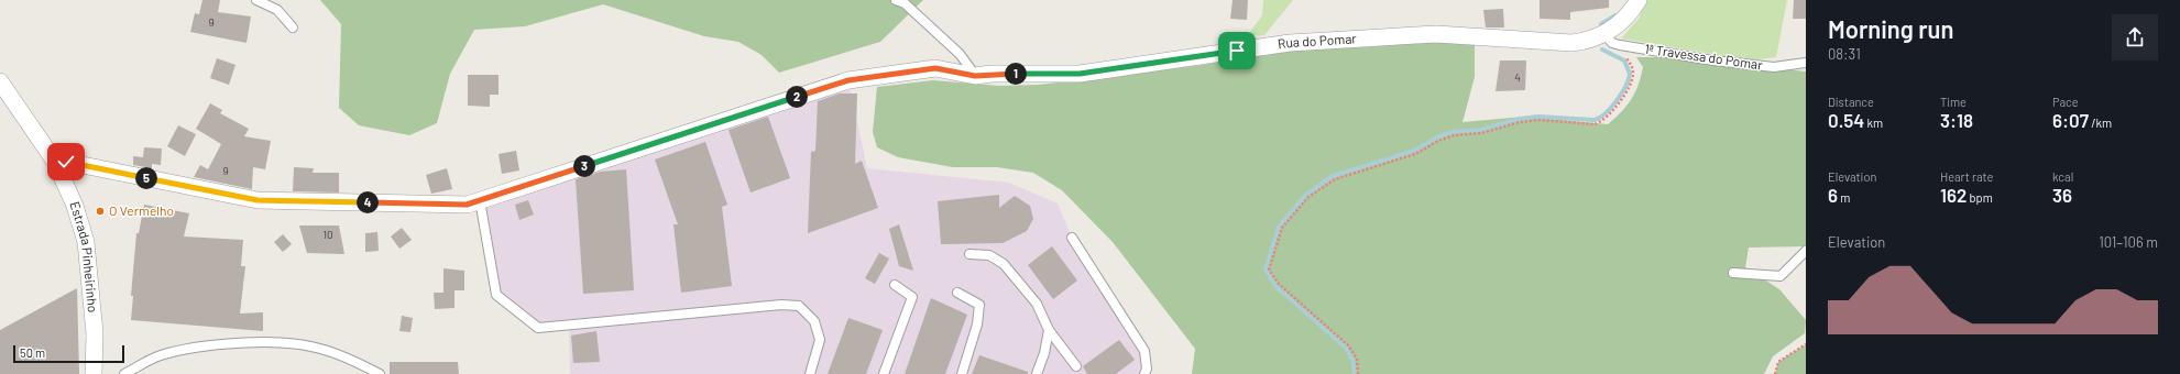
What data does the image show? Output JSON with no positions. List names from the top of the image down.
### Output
{
  "streets": {
    "street": ["Rua do Pomar", "Estrada Pinheirinho"],
    "lane": ["1ª Travessa do Pomar"]
  },
  "crossings": [
    ["Rua do Pomar", "1ª Travessa do Pomar"],
    ["Rua do Pomar", "Estrada Pinheirinho"]
  ],
  "places": ["O Vermelho"],
  "house_numbers": [
    "9",
    "4",
    "9",
    "10"
  ],
  "scale_bar": "50 m",
  "page": {
    "heading": ["Morning run", "08:31"],
    "pins": [
      "1",
      "2",
      "3",
      "5",
      "4"
    ],
    "stats": [
      ["Distance", "0.54 km"],
      ["Time", "3:18"],
      ["Pace", "6:07 /km"],
      ["Elevation", "6 m"],
      ["Heart rate", "162 bpm"],
      ["kcal", "36"]
    ],
    "chart": ["Elevation", "101–106 m"],
    "scale": "50 m"
  }
}
